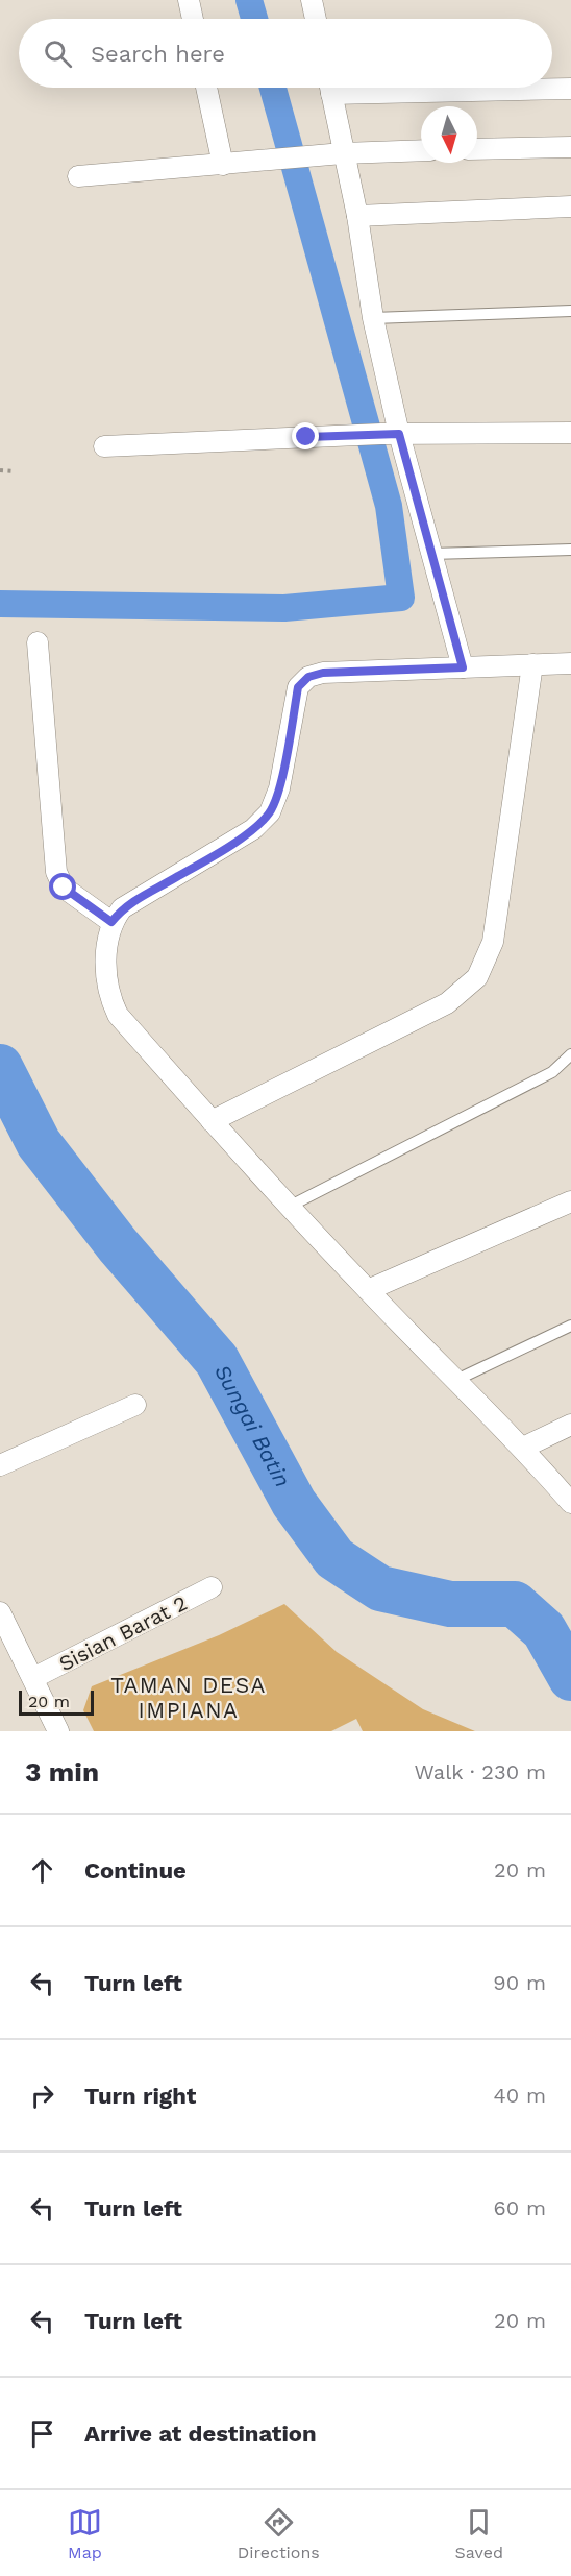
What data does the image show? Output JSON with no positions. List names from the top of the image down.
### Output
{
  "streets": {
    "street": ["Sisian Barat 2"]
  },
  "districts": ["TAMAN DESA IMPIANA"],
  "water": ["Sungai Batin"],
  "scale_bar": "20 m",
  "north": "bottom",
  "page": {
    "search": "Search here",
    "scale": "20 m",
    "heading": ["3 min", "Walk · 230 m"],
    "list": [
      ["Continue", "20 m"],
      ["Turn left", "90 m"],
      ["Turn right", "40 m"],
      ["Turn left", "60 m"],
      ["Turn left", "20 m"],
      "Arrive at destination"
    ],
    "nav": ["Map", "Directions", "Saved"]
  }
}
